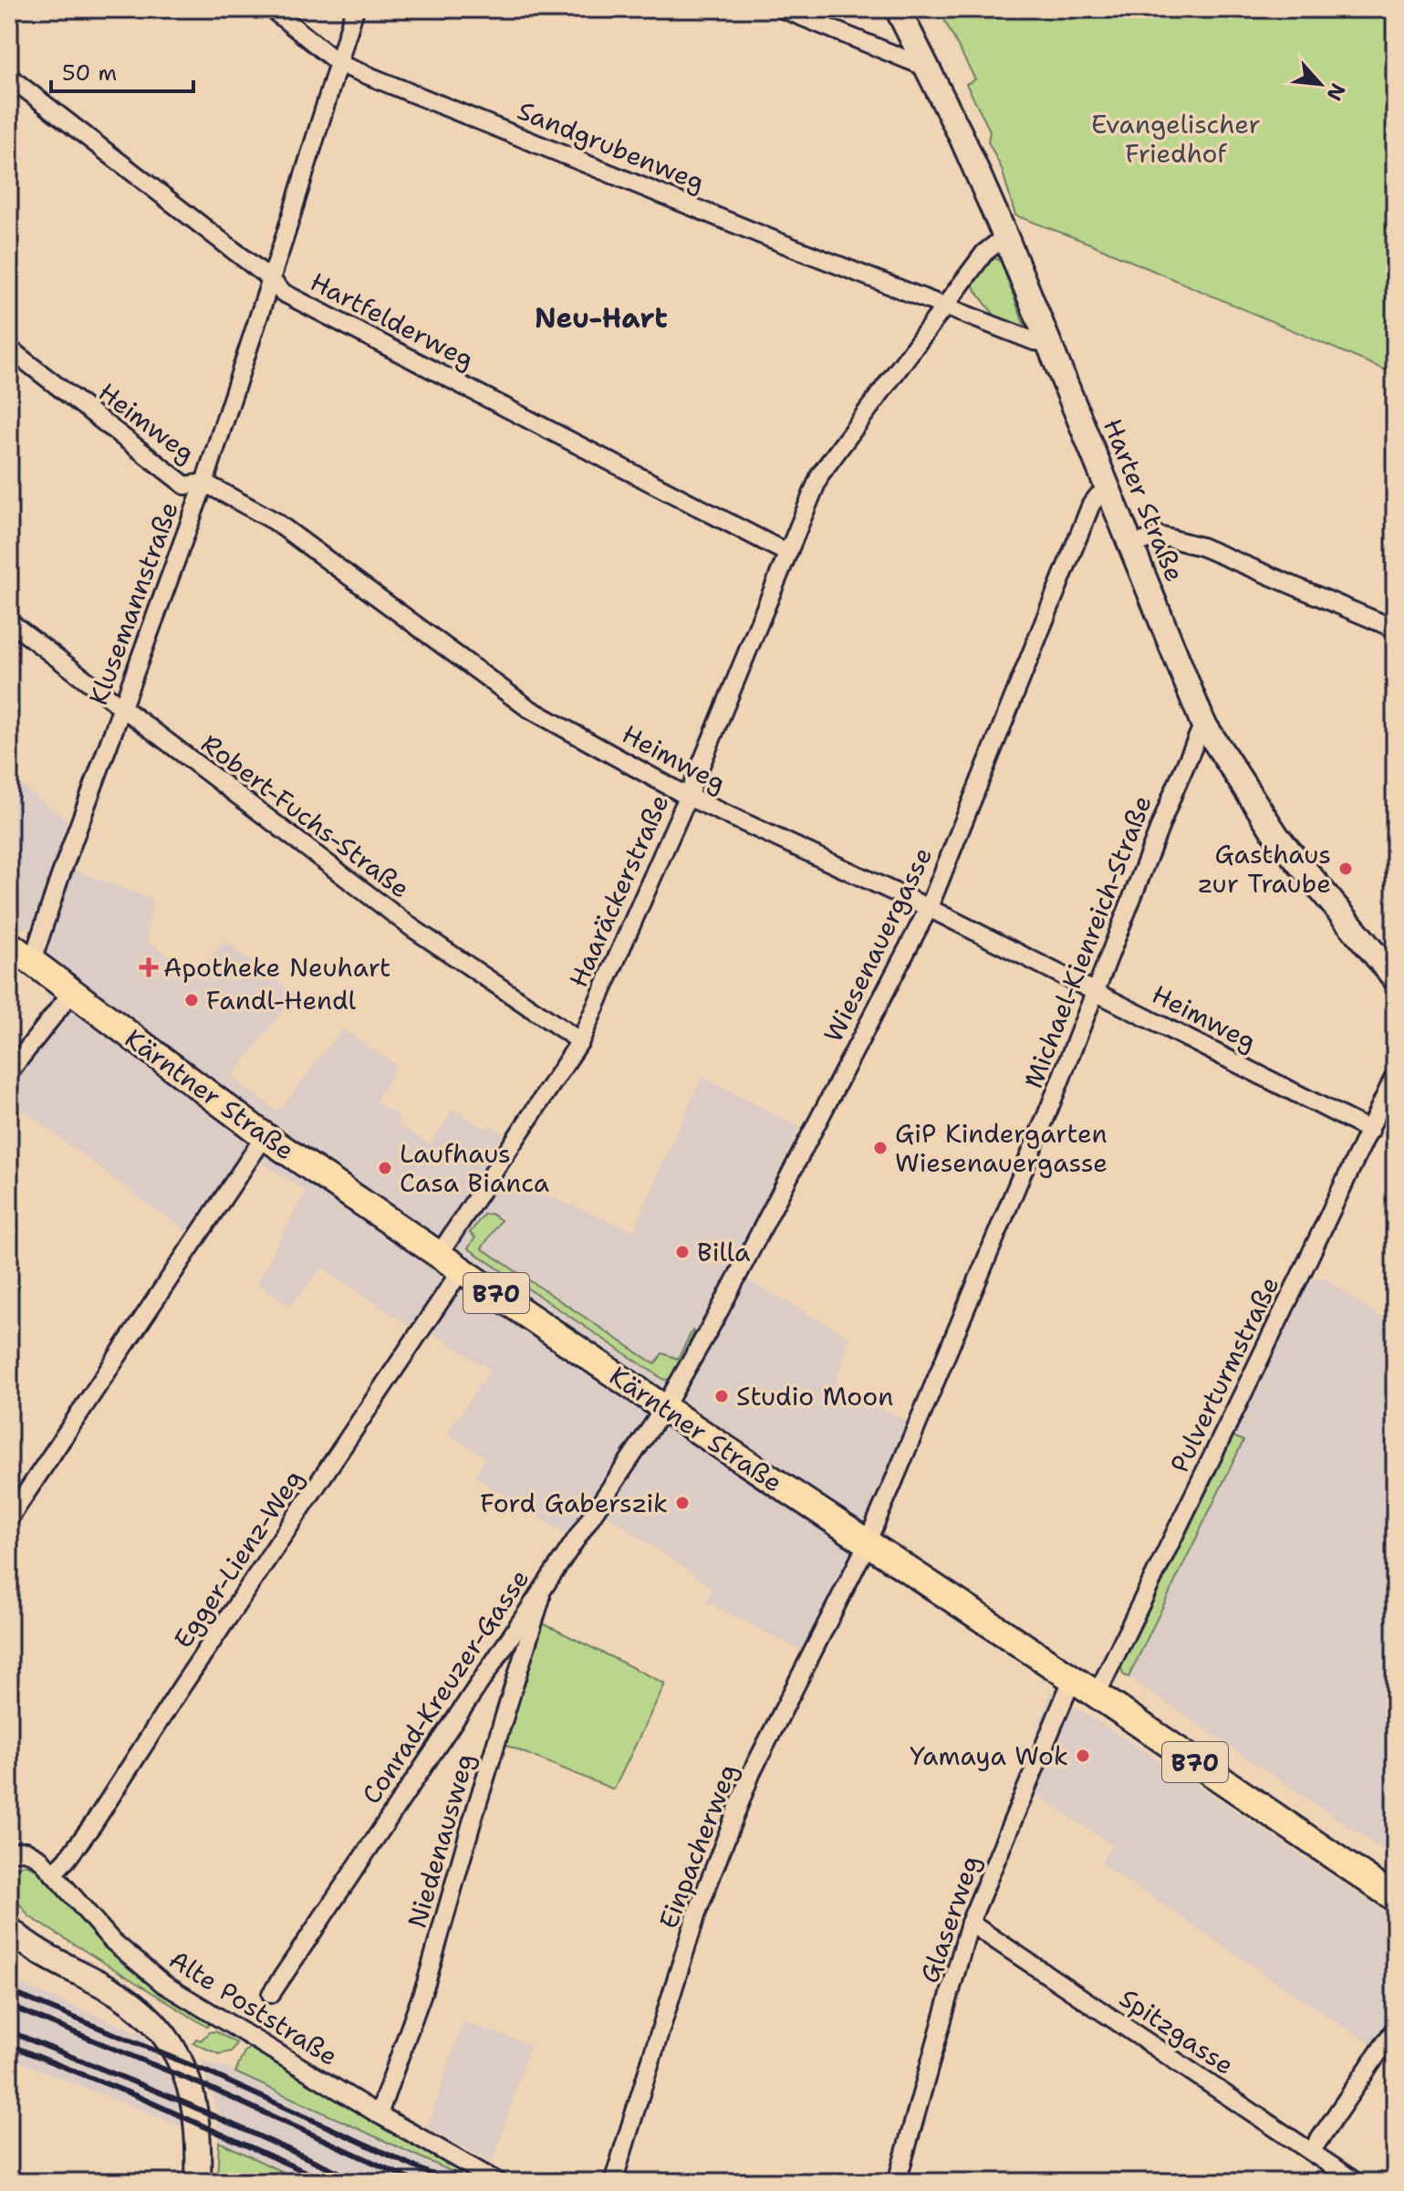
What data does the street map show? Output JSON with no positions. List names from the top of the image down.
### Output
{
  "streets": {
    "main road": ["Harter Straße", "Kärntner Straße", "B70"],
    "street": [
      "Sandgrubenweg",
      "Hartfelderweg",
      "Heimweg",
      "Klusemannstraße",
      "Robert-Fuchs-Straße",
      "Haaräckerstraße",
      "Michael-Kienreich-Straße",
      "Wiesenauergasse",
      "Pulverturmstraße",
      "Egger-Lienz-Weg",
      "Conrad-Kreuzer-Gasse",
      "Niedenausweg",
      "Einpacherweg",
      "Glaserweg",
      "Alte Poststraße",
      "Spitzgasse"
    ]
  },
  "crossings": [
    ["Sandgrubenweg", "Klusemannstraße"],
    ["Sandgrubenweg", "Haaräckerstraße"],
    ["Hartfelderweg", "Klusemannstraße"],
    ["Hartfelderweg", "Haaräckerstraße"],
    ["Heimweg", "Klusemannstraße"],
    ["Heimweg", "Haaräckerstraße"],
    ["Heimweg", "Michael-Kienreich-Straße"],
    ["Heimweg", "Wiesenauergasse"],
    ["Heimweg", "Pulverturmstraße"],
    ["Harter Straße", "Haaräckerstraße"],
    ["Harter Straße", "Michael-Kienreich-Straße"],
    ["Harter Straße", "Wiesenauergasse"],
    ["Klusemannstraße", "Robert-Fuchs-Straße"],
    ["Klusemannstraße", "Kärntner Straße"],
    ["Robert-Fuchs-Straße", "Haaräckerstraße"],
    ["Haaräckerstraße", "Kärntner Straße"],
    ["Michael-Kienreich-Straße", "Kärntner Straße"],
    ["Michael-Kienreich-Straße", "Einpacherweg"],
    ["Wiesenauergasse", "Kärntner Straße"],
    ["Wiesenauergasse", "Conrad-Kreuzer-Gasse"],
    ["Kärntner Straße", "Pulverturmstraße"],
    ["Kärntner Straße", "Egger-Lienz-Weg"],
    ["Kärntner Straße", "Conrad-Kreuzer-Gasse"],
    ["Kärntner Straße", "Einpacherweg"],
    ["Kärntner Straße", "Glaserweg"],
    ["Egger-Lienz-Weg", "Alte Poststraße"],
    ["Conrad-Kreuzer-Gasse", "Niedenausweg"],
    ["Niedenausweg", "Alte Poststraße"],
    ["Glaserweg", "Spitzgasse"]
  ],
  "districts": ["Neu-Hart"],
  "parks": ["Evangelischer Friedhof"],
  "places": {
    "other": [
      "Gasthaus zur Traube",
      "Fandl-Hendl",
      "GiP Kindergarten Wiesenauergasse",
      "Laufhaus Casa Bianca",
      "Billa",
      "Studio Moon",
      "Ford Gaberszik",
      "Yamaya Wok"
    ],
    "health": ["Apotheke Neuhart"]
  },
  "scale_bar": "50 m",
  "north": "bottom right"
}
